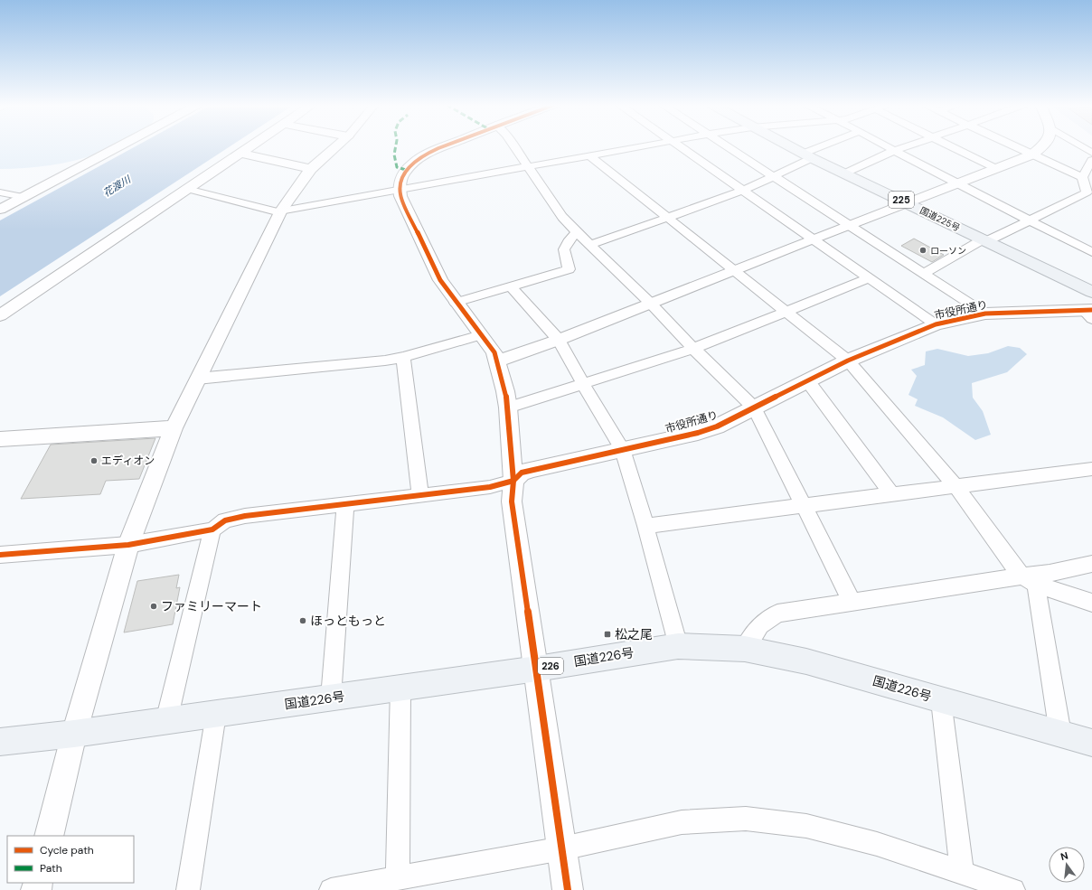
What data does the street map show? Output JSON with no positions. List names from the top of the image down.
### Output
{
  "streets": {
    "highway": [
      "225",
      "国道225号",
      "国道226号",
      "226"
    ],
    "street": ["市役所通り"]
  },
  "water": ["花渡川"],
  "places": {
    "other": [
      "ローソン",
      "エディオン",
      "ファミリーマート",
      "ほっともっと"
    ],
    "transit": ["松之尾"]
  },
  "legend": ["Cycle path", "Path"],
  "north": "top"
}
